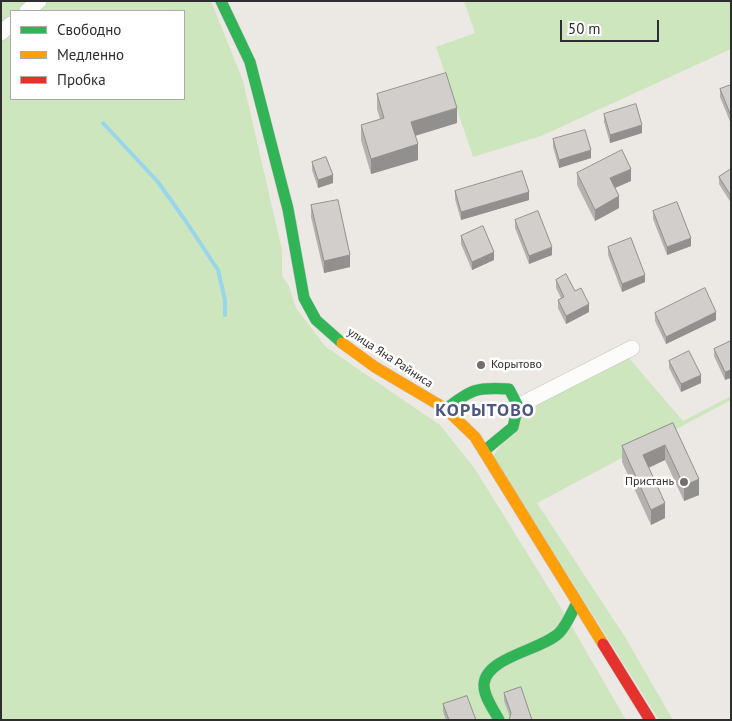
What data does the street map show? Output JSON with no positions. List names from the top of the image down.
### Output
{
  "streets": {
    "street": ["улица Яна Райниса"]
  },
  "districts": ["КОРЫТОВО"],
  "places": ["Корытово", "Пристань"],
  "legend": ["Свободно", "Медленно", "Пробка"],
  "scale_bar": "50 m"
}
